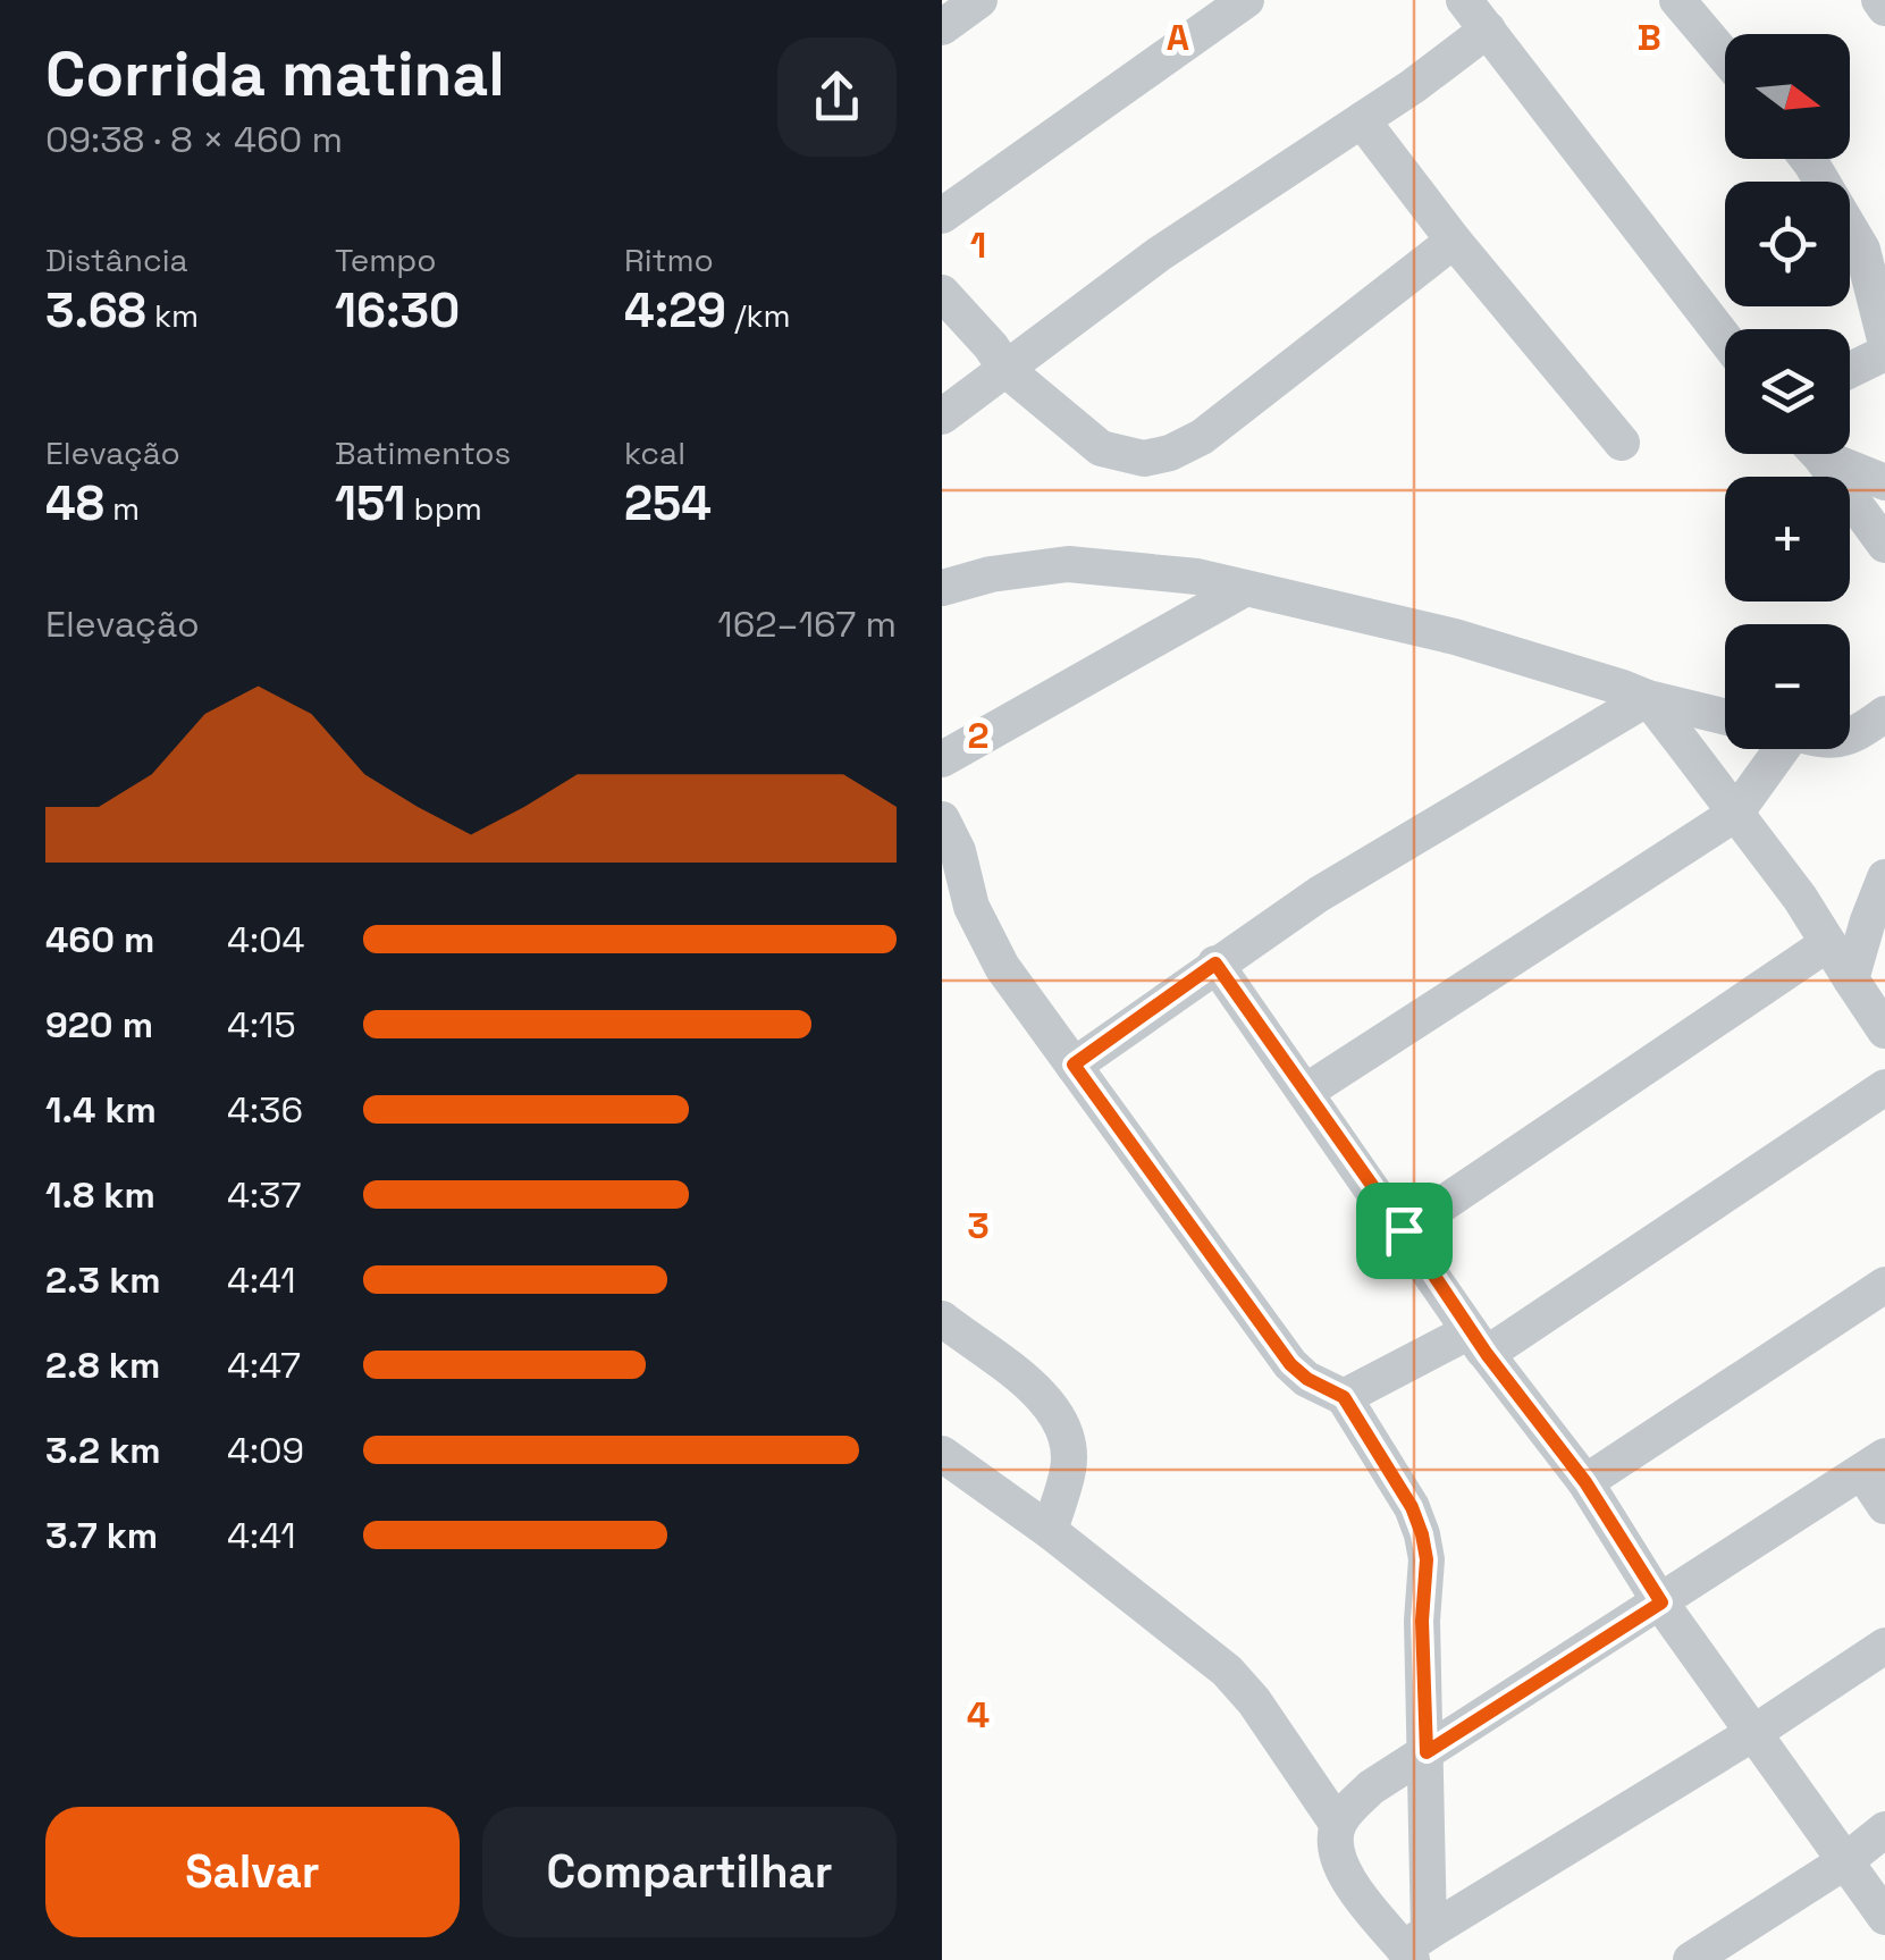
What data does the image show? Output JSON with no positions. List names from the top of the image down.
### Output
{
  "north": "right",
  "page": {
    "heading": ["Corrida matinal", "09:38 · 8 × 460 m"],
    "map_buttons": ["+", "−"],
    "stats": [
      ["Distância", "3.68 km"],
      ["Tempo", "16:30"],
      ["Ritmo", "4:29 /km"],
      ["Elevação", "48 m"],
      ["Batimentos", "151 bpm"],
      ["kcal", "254"]
    ],
    "chart": ["Elevação", "162–167 m"],
    "list": [
      {
        "name": "460 m",
        "note": "4:04"
      },
      {
        "name": "920 m",
        "note": "4:15"
      },
      {
        "name": "1.4 km",
        "note": "4:36"
      },
      {
        "name": "1.8 km",
        "note": "4:37"
      },
      {
        "name": "2.3 km",
        "note": "4:41"
      },
      {
        "name": "2.8 km",
        "note": "4:47"
      },
      {
        "name": "3.2 km",
        "note": "4:09"
      },
      {
        "name": "3.7 km",
        "note": "4:41"
      }
    ],
    "buttons": ["Salvar", "Compartilhar"]
  },
  "grid": {
    "columns": ["A", "B"],
    "rows": [
      "1",
      "2",
      "3",
      "4"
    ]
  }
}
